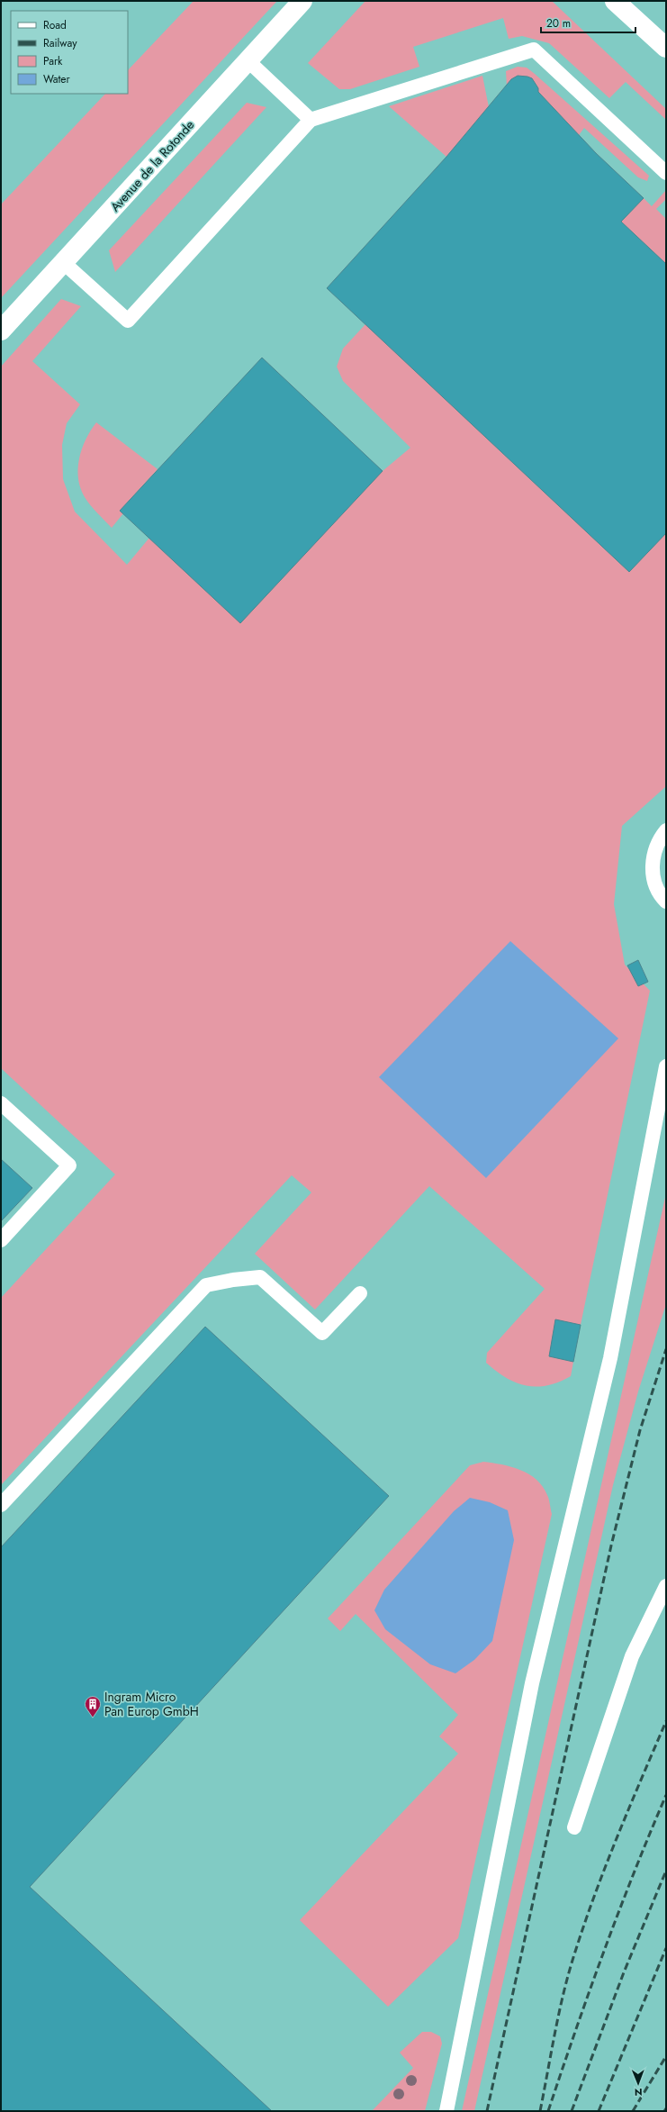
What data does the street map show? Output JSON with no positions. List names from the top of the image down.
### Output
{
  "streets": {
    "street": ["Avenue de la Rotonde"]
  },
  "places": {
    "building": ["Ingram Micro Pan Europ GmbH"]
  },
  "legend": [
    "Road",
    "Railway",
    "Park",
    "Water"
  ],
  "scale_bar": "20 m",
  "north": "bottom"
}
